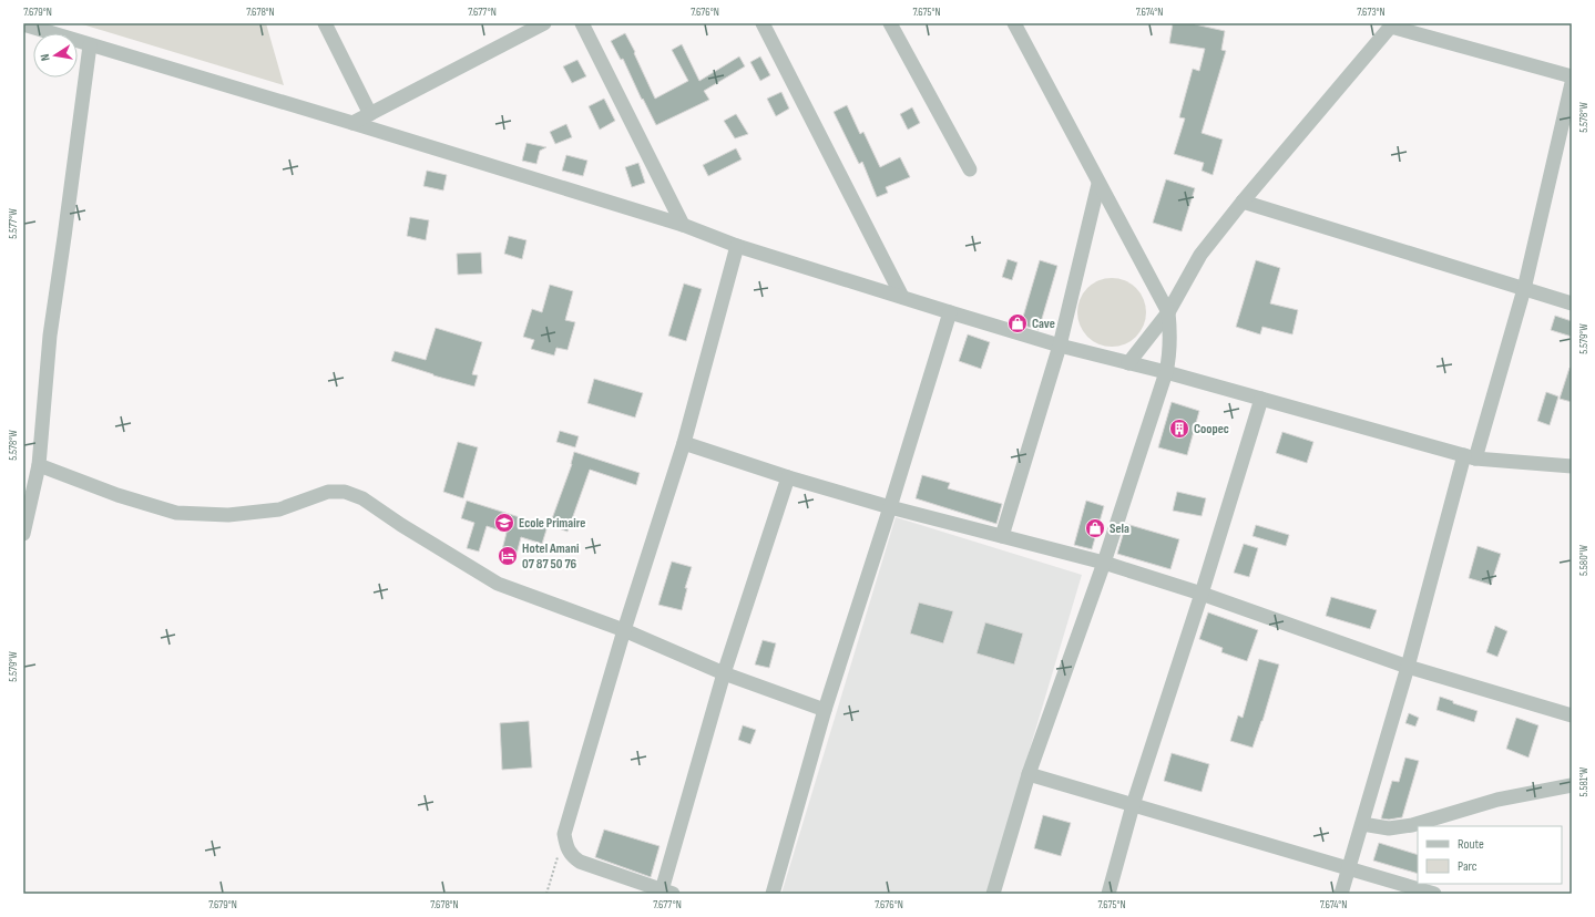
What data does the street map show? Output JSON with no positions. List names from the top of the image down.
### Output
{
  "places": {
    "shop": ["Cave", "Sela"],
    "building": ["Coopec"],
    "school or university": ["Ecole Primaire"],
    "hotel": ["Hotel Amani 07 87 50 76"]
  },
  "legend": ["Route", "Parc"],
  "north": "left",
  "coordinates": [
    "7.679°N",
    "7.678°N",
    "7.677°N",
    "7.676°N",
    "7.675°N",
    "7.674°N",
    "7.673°N",
    "5.578°W",
    "5.577°W",
    "5.579°W",
    "5.580°W",
    "5.581°W"
  ]
}
